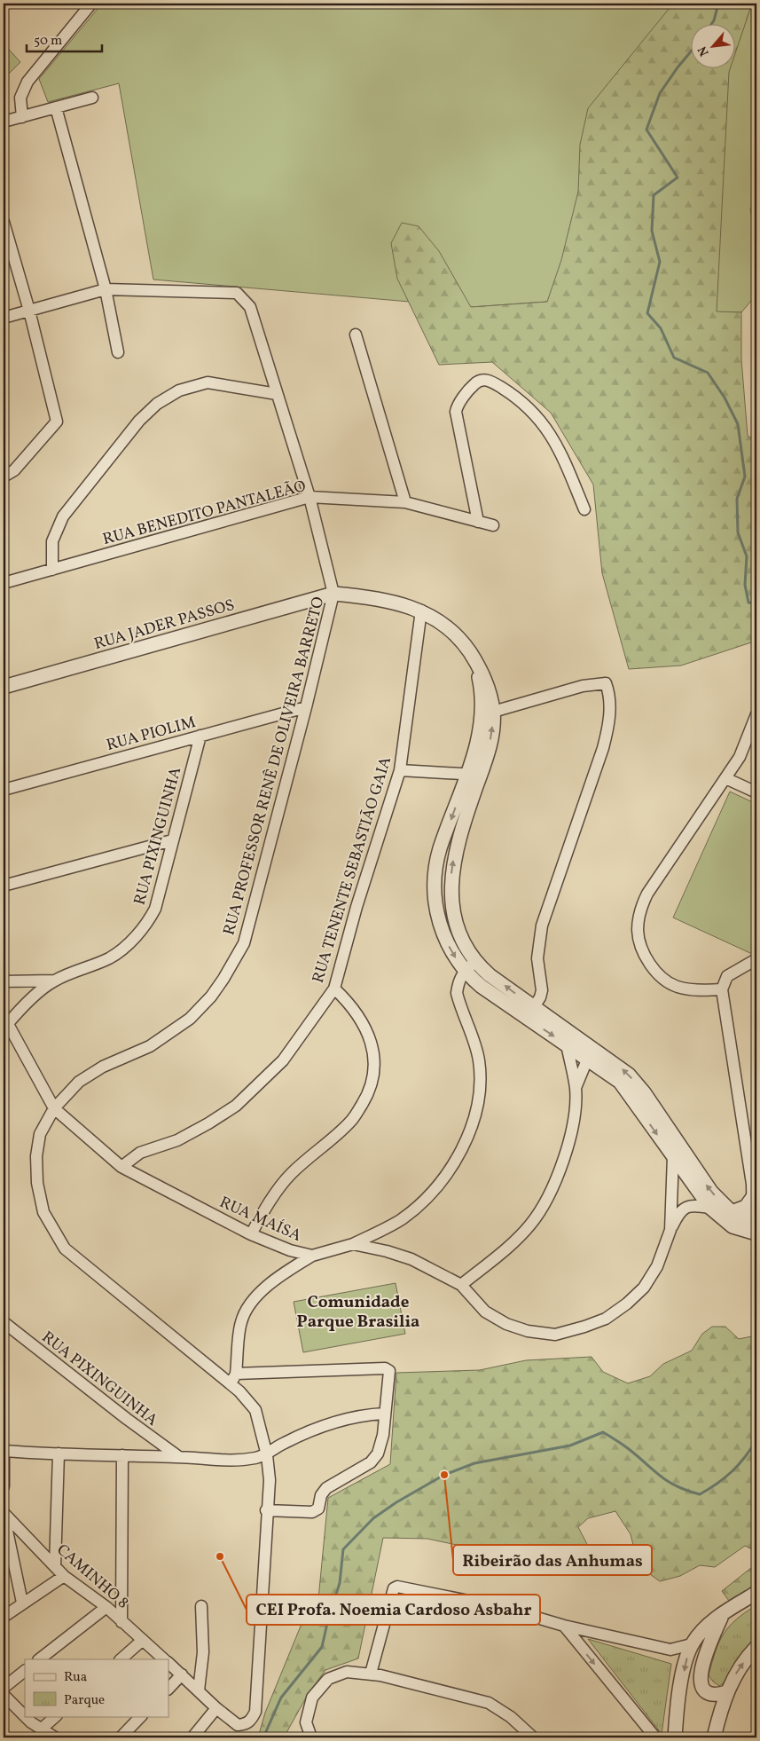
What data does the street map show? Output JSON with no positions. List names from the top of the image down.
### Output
{
  "streets": {
    "street": [
      "RUA BENEDITO PANTALEÃO",
      "RUA JADER PASSOS",
      "RUA PIOLIM",
      "RUA PROFESSOR RENÊ DE OLIVEIRA BARRETO",
      "RUA PIXINGUINHA",
      "RUA TENENTE SEBASTIÃO GAIA",
      "RUA MAÍSA",
      "CAMINHO 8"
    ]
  },
  "crossings": [
    ["RUA BENEDITO PANTALEÃO", "RUA PROFESSOR RENÊ DE OLIVEIRA BARRETO"],
    ["RUA JADER PASSOS", "RUA PROFESSOR RENÊ DE OLIVEIRA BARRETO"],
    ["RUA PIOLIM", "RUA PROFESSOR RENÊ DE OLIVEIRA BARRETO"],
    ["RUA PIOLIM", "RUA PIXINGUINHA"],
    ["RUA PROFESSOR RENÊ DE OLIVEIRA BARRETO", "RUA MAÍSA"],
    ["RUA PROFESSOR RENÊ DE OLIVEIRA BARRETO", "CAMINHO 8"],
    ["RUA PIXINGUINHA", "RUA MAÍSA"],
    ["RUA TENENTE SEBASTIÃO GAIA", "RUA MAÍSA"]
  ],
  "districts": ["Comunidade Parque Brasilia"],
  "places": ["Ribeirão das Anhumas", "CEI Profa. Noemia Cardoso Asbahr"],
  "legend": ["Rua", "Parque"],
  "scale_bar": "50 m",
  "north": "bottom left"
}
